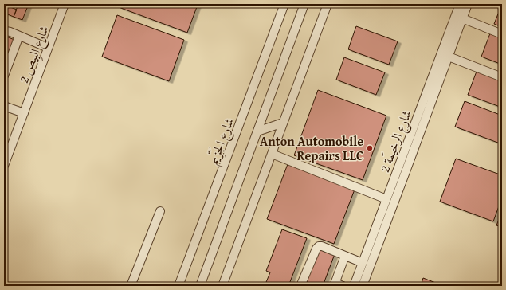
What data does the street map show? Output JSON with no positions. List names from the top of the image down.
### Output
{
  "streets": {
    "street": ["شارع البِيص 2", "شارع الجَزِّيم", "شارع الرخيمَة 2"]
  },
  "places": ["Anton Automobile Repairs LLC"]
}
